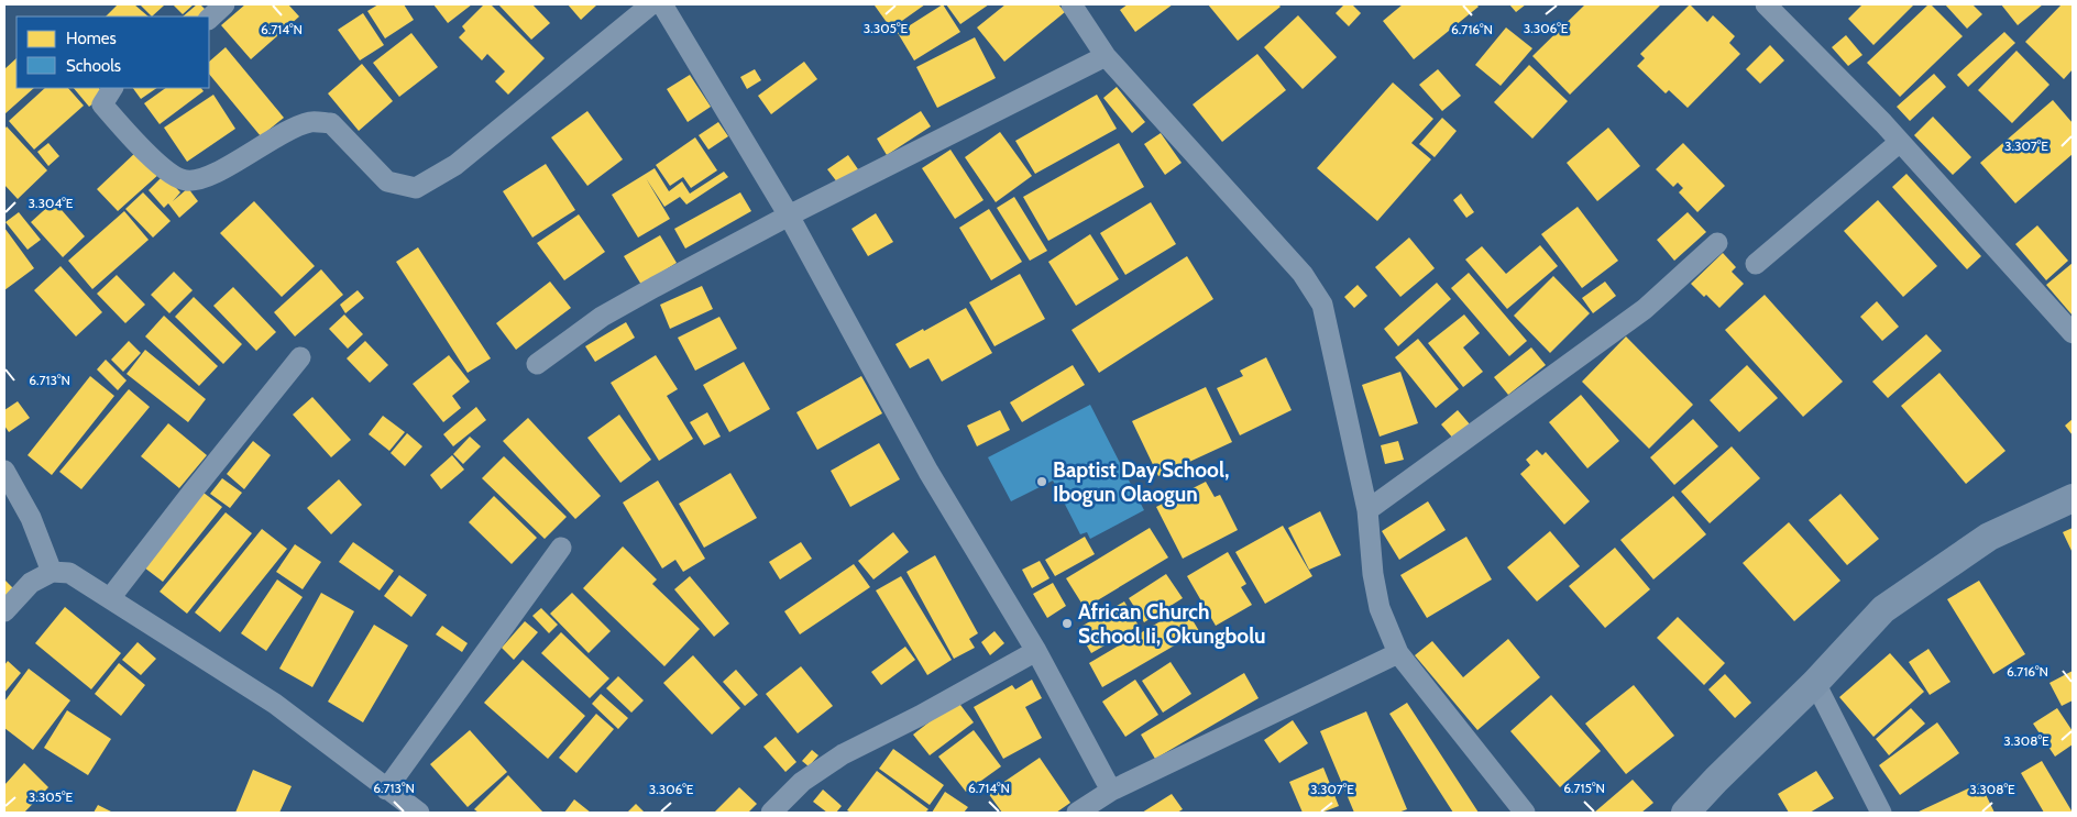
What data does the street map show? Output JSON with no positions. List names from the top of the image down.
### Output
{
  "places": ["Baptist Day School, Ibogun Olaogun", "African Church School Ii, Okungbolu"],
  "legend": ["Homes", "Schools"],
  "coordinates": [
    "3.305°E",
    "3.306°E",
    "6.714°N",
    "6.716°N",
    "3.307°E",
    "3.304°E",
    "6.713°N",
    "3.308°E",
    "6.715°N"
  ]
}
